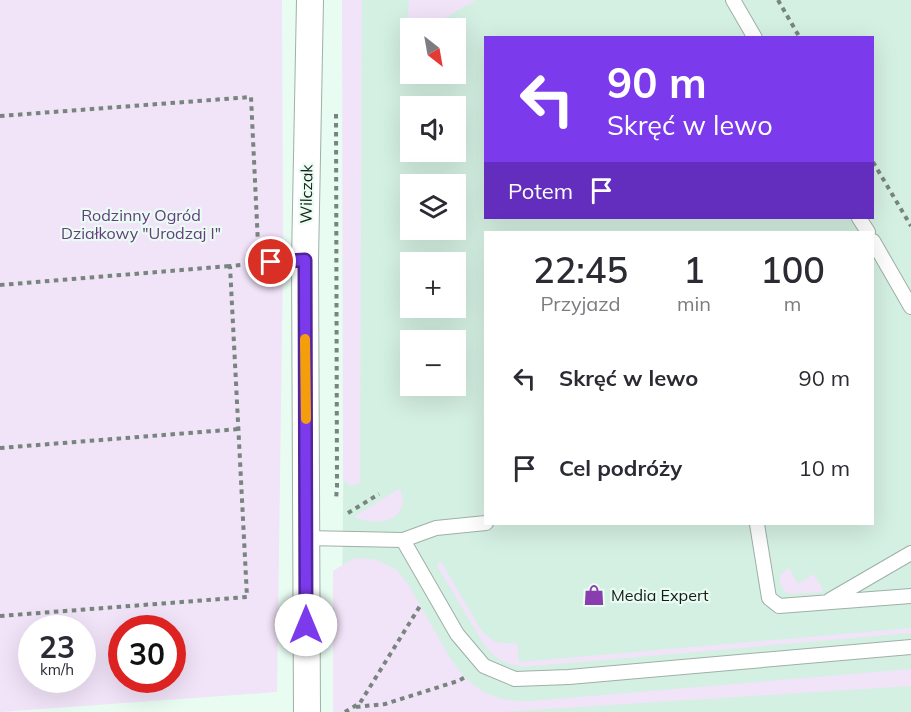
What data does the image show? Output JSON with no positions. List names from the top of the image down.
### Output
{
  "streets": {
    "street": ["Wilczak"]
  },
  "parks": ["Rodzinny Ogród Działkowy \"Urodzaj I\""],
  "places": {
    "shop": ["Media Expert"]
  },
  "north": "bottom right",
  "page": {
    "map_buttons": ["+", "−"],
    "turn": ["90 m", "Skręć w lewo"],
    "then": "Potem",
    "eta": [
      "22:45",
      "Przyjazd",
      "1",
      "min",
      "100",
      "m"
    ],
    "list": [
      {
        "name": "Skręć w lewo",
        "value": "90 m"
      },
      {
        "name": "Cel podróży",
        "value": "10 m"
      }
    ],
    "speed": "23 km/h",
    "limit": "30"
  }
}
